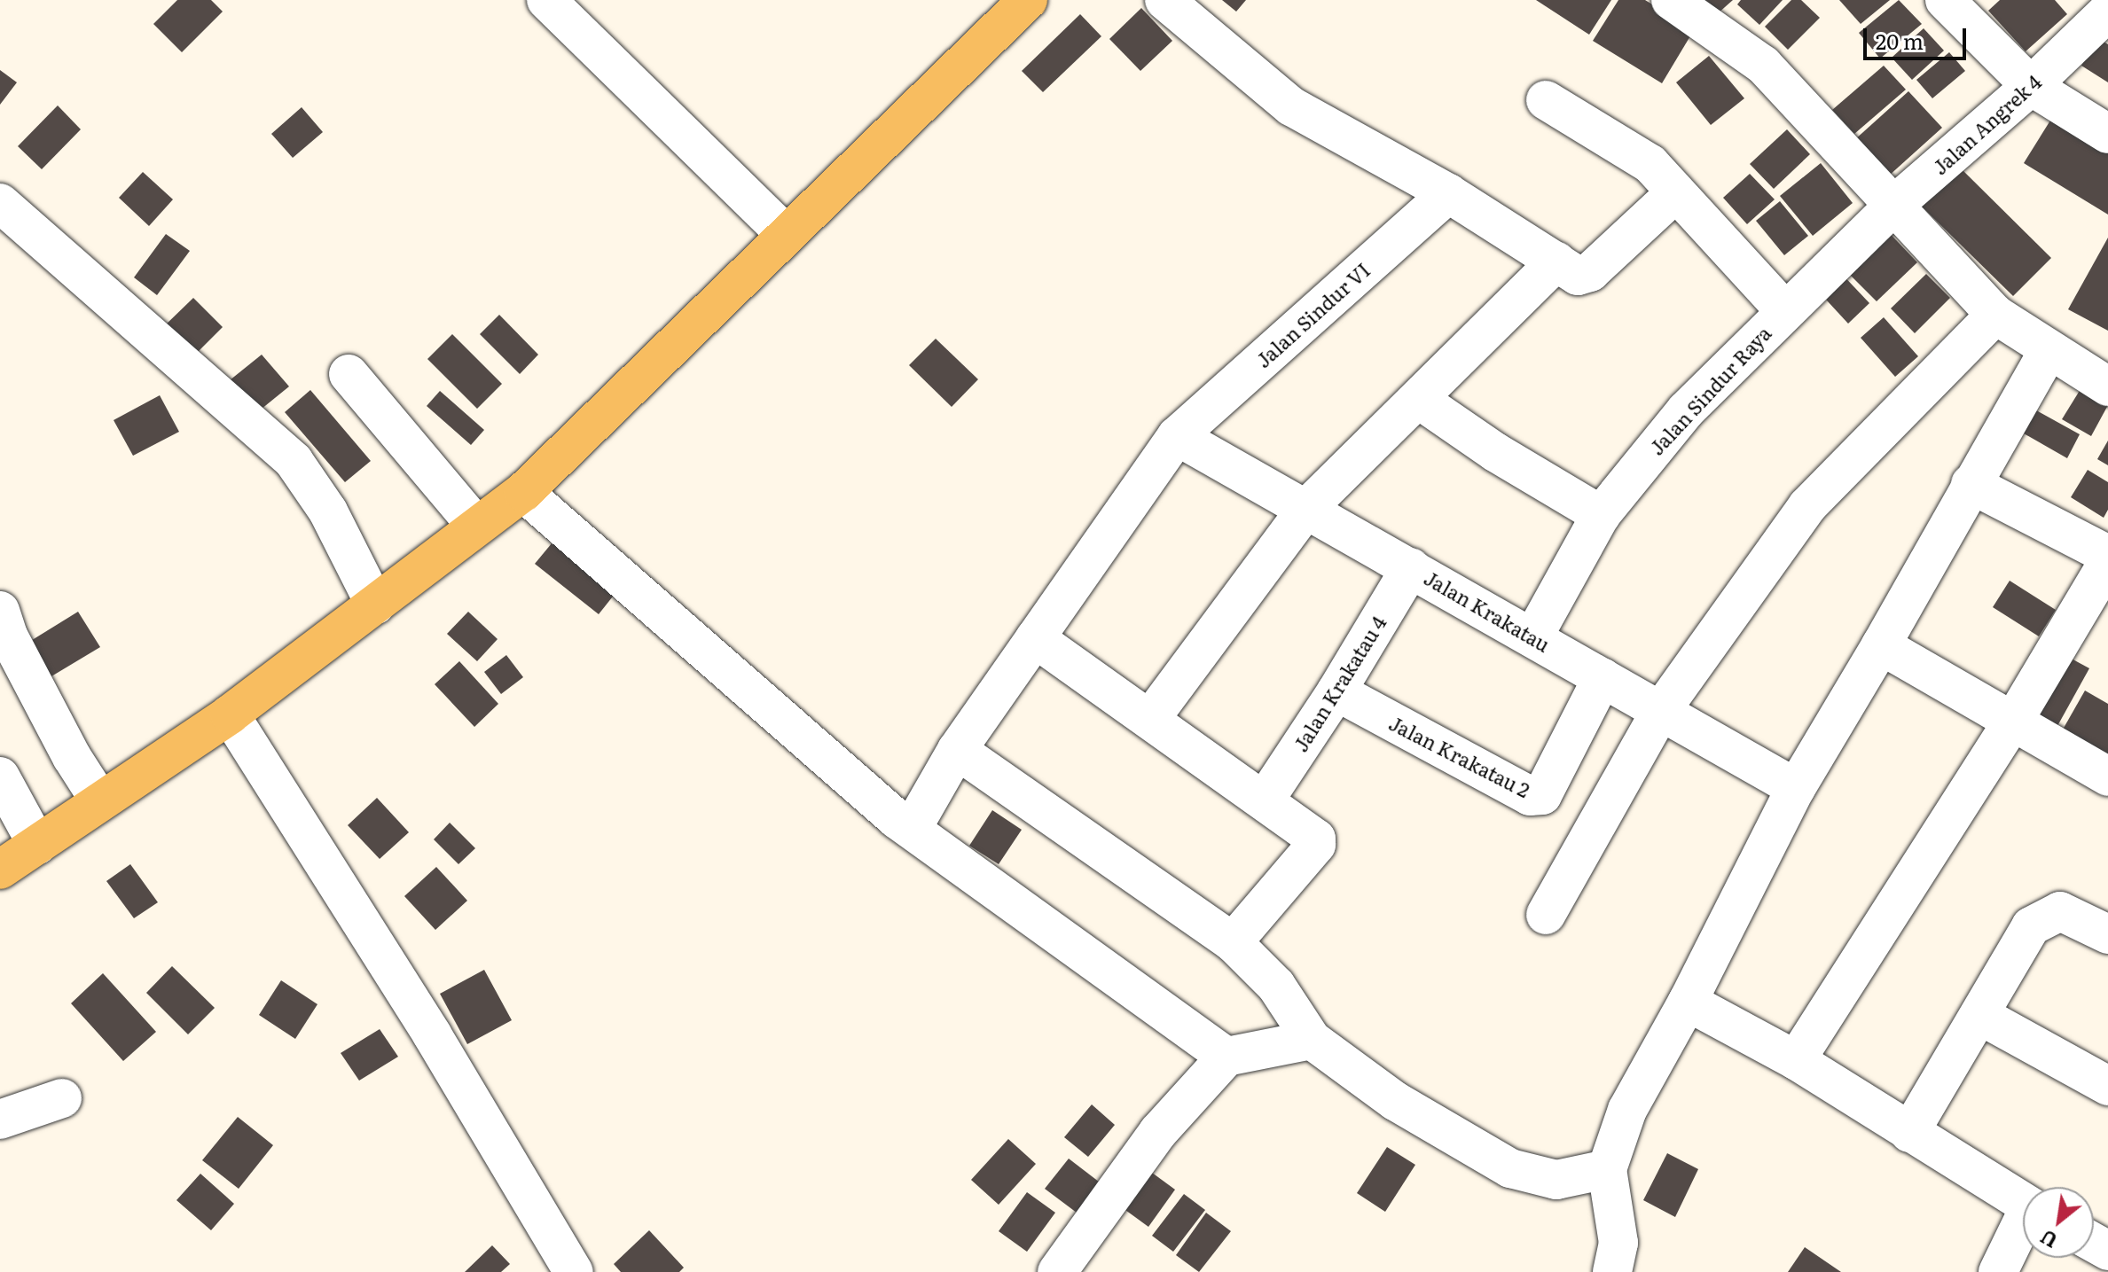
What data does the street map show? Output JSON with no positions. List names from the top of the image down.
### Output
{
  "streets": {
    "street": [
      "Jalan Angrek 4",
      "Jalan Sindur VI",
      "Jalan Sindur Raya",
      "Jalan Krakatau",
      "Jalan Krakatau 4",
      "Jalan Krakatau 2"
    ]
  },
  "crossings": [
    ["Jalan Angrek 4", "Jalan Sindur Raya"],
    ["Jalan Sindur VI", "Jalan Krakatau"],
    ["Jalan Sindur Raya", "Jalan Krakatau"],
    ["Jalan Krakatau", "Jalan Krakatau 4"],
    ["Jalan Krakatau", "Jalan Krakatau 2"],
    ["Jalan Krakatau 4", "Jalan Krakatau 2"]
  ],
  "scale_bar": "20 m",
  "north": "bottom left"
}
